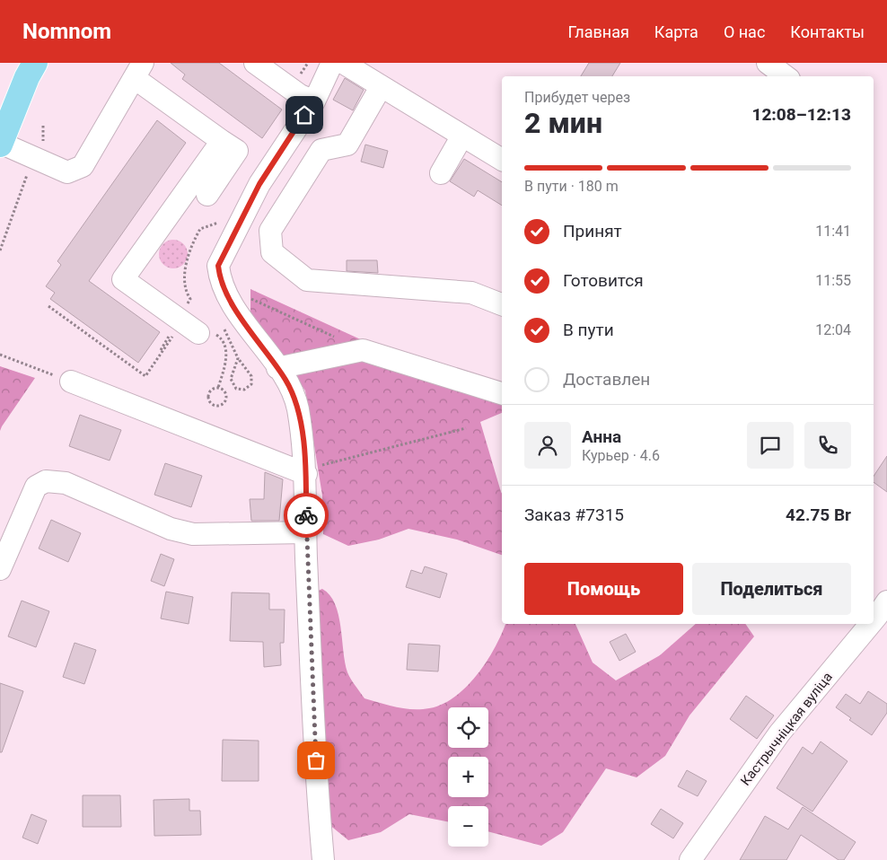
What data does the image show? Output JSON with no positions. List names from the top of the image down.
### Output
{
  "streets": {
    "street": ["Кастрычніцкая вуліца"]
  },
  "page": {
    "header": "Nomnom",
    "nav": [
      "Главная",
      "Карта",
      "О нас",
      "Контакты"
    ],
    "heading": ["2 мин", "Прибудет через", "12:08–12:13"],
    "panel": [
      "Анна",
      "Курьер · 4.6",
      "Заказ #7315",
      "42.75 Br"
    ],
    "bar": "В пути · 180 m",
    "list": [
      ["Принят", "11:41"],
      ["Готовится", "11:55"],
      ["В пути", "12:04"],
      "Доставлен"
    ],
    "buttons": ["Помощь", "Поделиться"],
    "map_buttons": ["+", "−"]
  }
}
